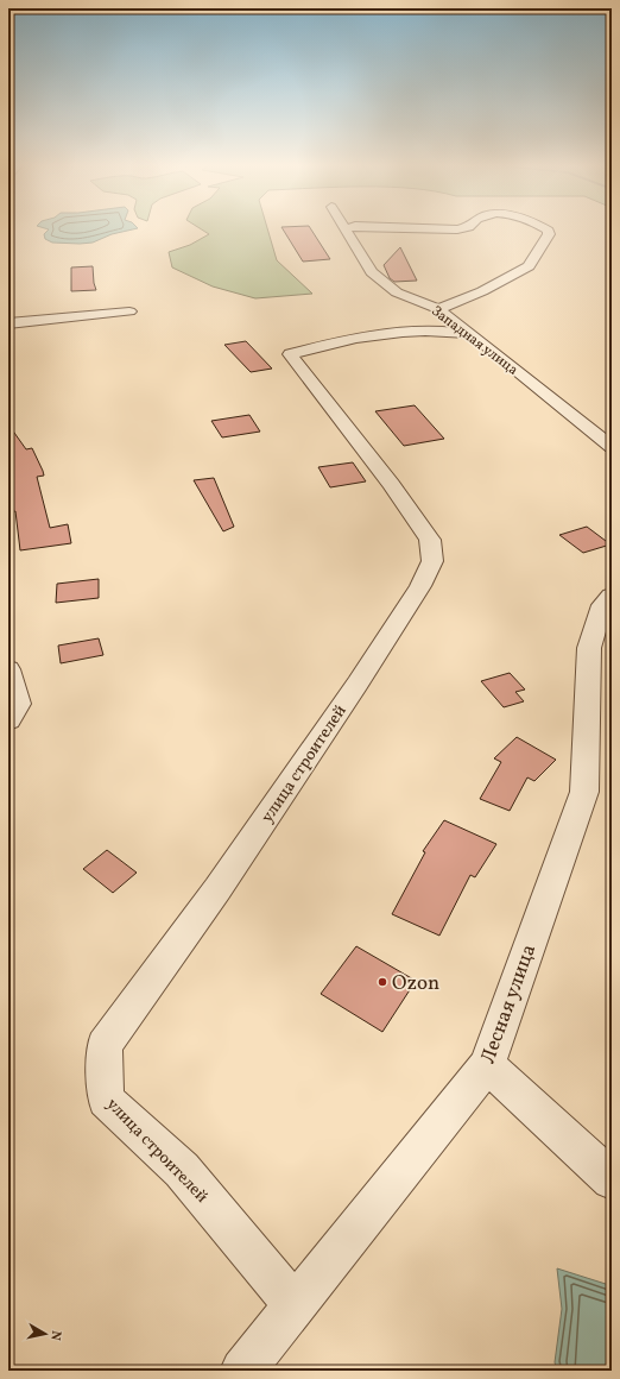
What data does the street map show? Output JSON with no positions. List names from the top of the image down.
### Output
{
  "streets": {
    "street": ["Западная улица", "улица строителей", "Лесная улица"]
  },
  "crossings": [
    ["Западная улица", "улица строителей"],
    ["улица строителей", "Лесная улица"]
  ],
  "places": ["Ozon"],
  "north": "right"
}
